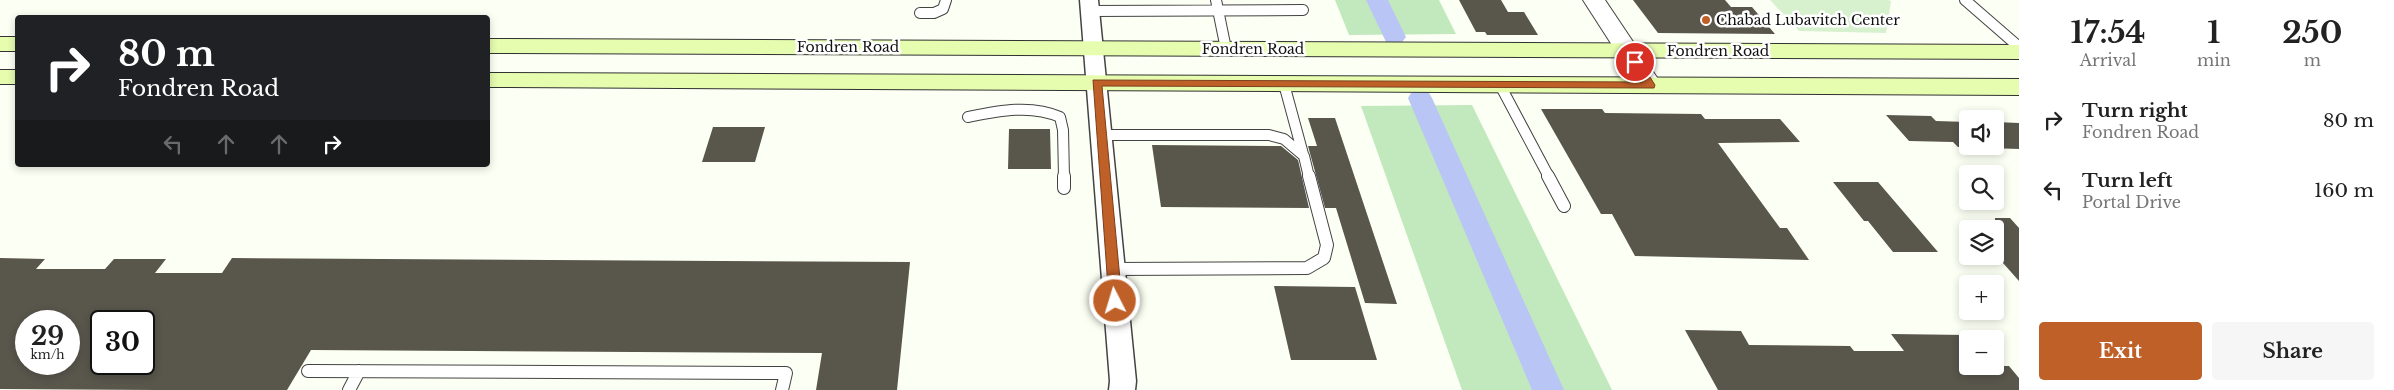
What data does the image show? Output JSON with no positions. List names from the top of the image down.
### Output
{
  "streets": {
    "main road": ["Fondren Road"]
  },
  "places": ["Chabad Lubavitch Center"],
  "page": {
    "eta": [
      "17:54",
      "Arrival",
      "1",
      "min",
      "250",
      "m"
    ],
    "turn": ["80 m", "Fondren Road"],
    "list": [
      {
        "name": "Turn right",
        "note": "Fondren Road",
        "value": "80 m"
      },
      {
        "name": "Turn left",
        "note": "Portal Drive",
        "value": "160 m"
      }
    ],
    "map_buttons": ["+", "−"],
    "speed": "29 km/h",
    "limit": "30",
    "buttons": ["Exit", "Share"]
  }
}
